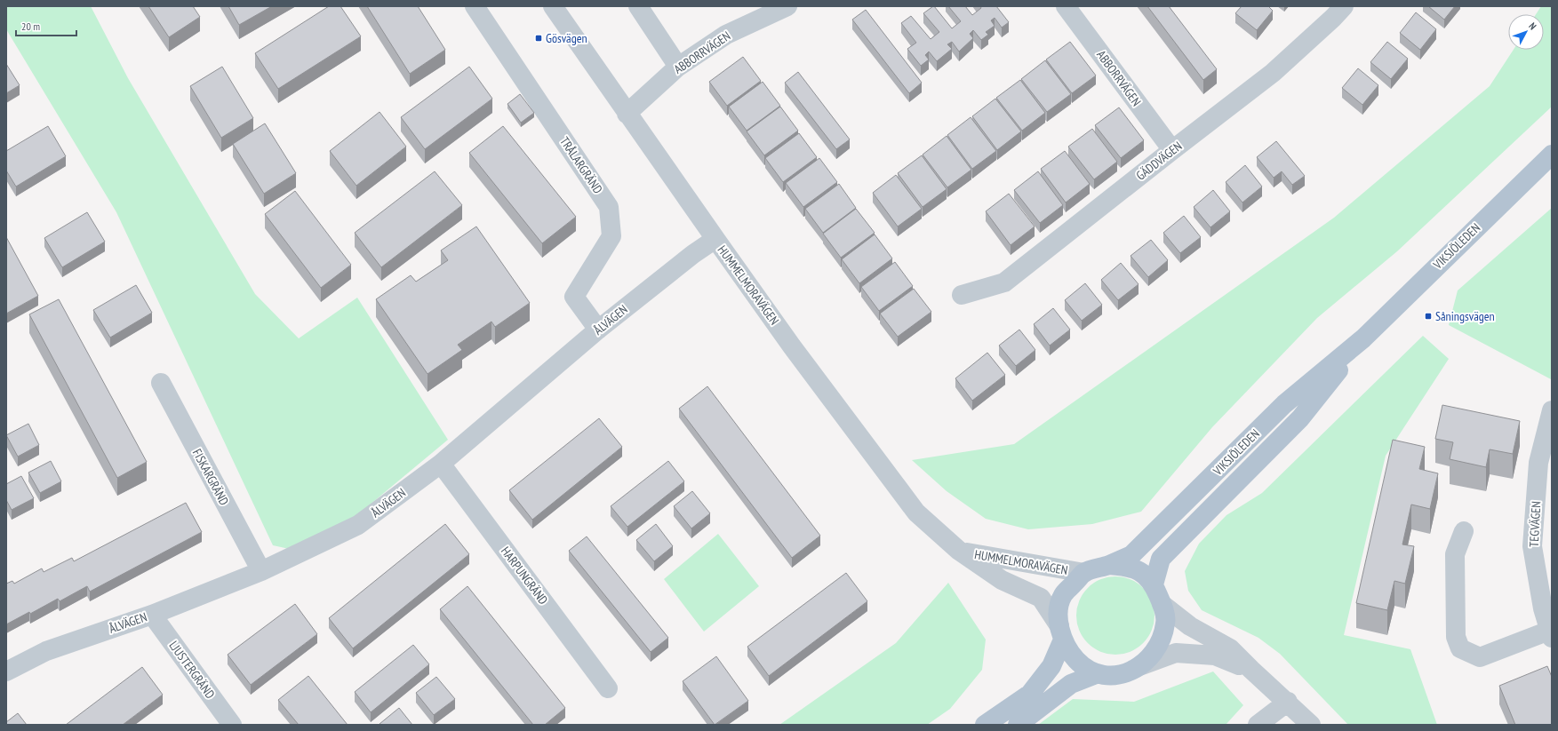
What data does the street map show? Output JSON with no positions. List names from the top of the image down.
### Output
{
  "streets": {
    "main road": ["VIKSJÖLEDEN"],
    "street": [
      "ABBORRVÄGEN",
      "GÄDDVÄGEN",
      "TRÅLARGRÄND",
      "HUMMELMORAVÄGEN",
      "ÅLVÄGEN",
      "FISKARGRÄND",
      "TEGVÄGEN",
      "HARPUNGRÄND",
      "LJUSTERGRÄND"
    ]
  },
  "crossings": [
    ["ABBORRVÄGEN", "GÄDDVÄGEN"],
    ["ABBORRVÄGEN", "HUMMELMORAVÄGEN"],
    ["TRÅLARGRÄND", "ÅLVÄGEN"],
    ["VIKSJÖLEDEN", "HUMMELMORAVÄGEN"],
    ["HUMMELMORAVÄGEN", "ÅLVÄGEN"],
    ["ÅLVÄGEN", "FISKARGRÄND"],
    ["ÅLVÄGEN", "HARPUNGRÄND"],
    ["ÅLVÄGEN", "LJUSTERGRÄND"]
  ],
  "places": {
    "transit": ["Gösvägen", "Såningsvägen"]
  },
  "scale_bar": "20 m",
  "north": "top right"
}
